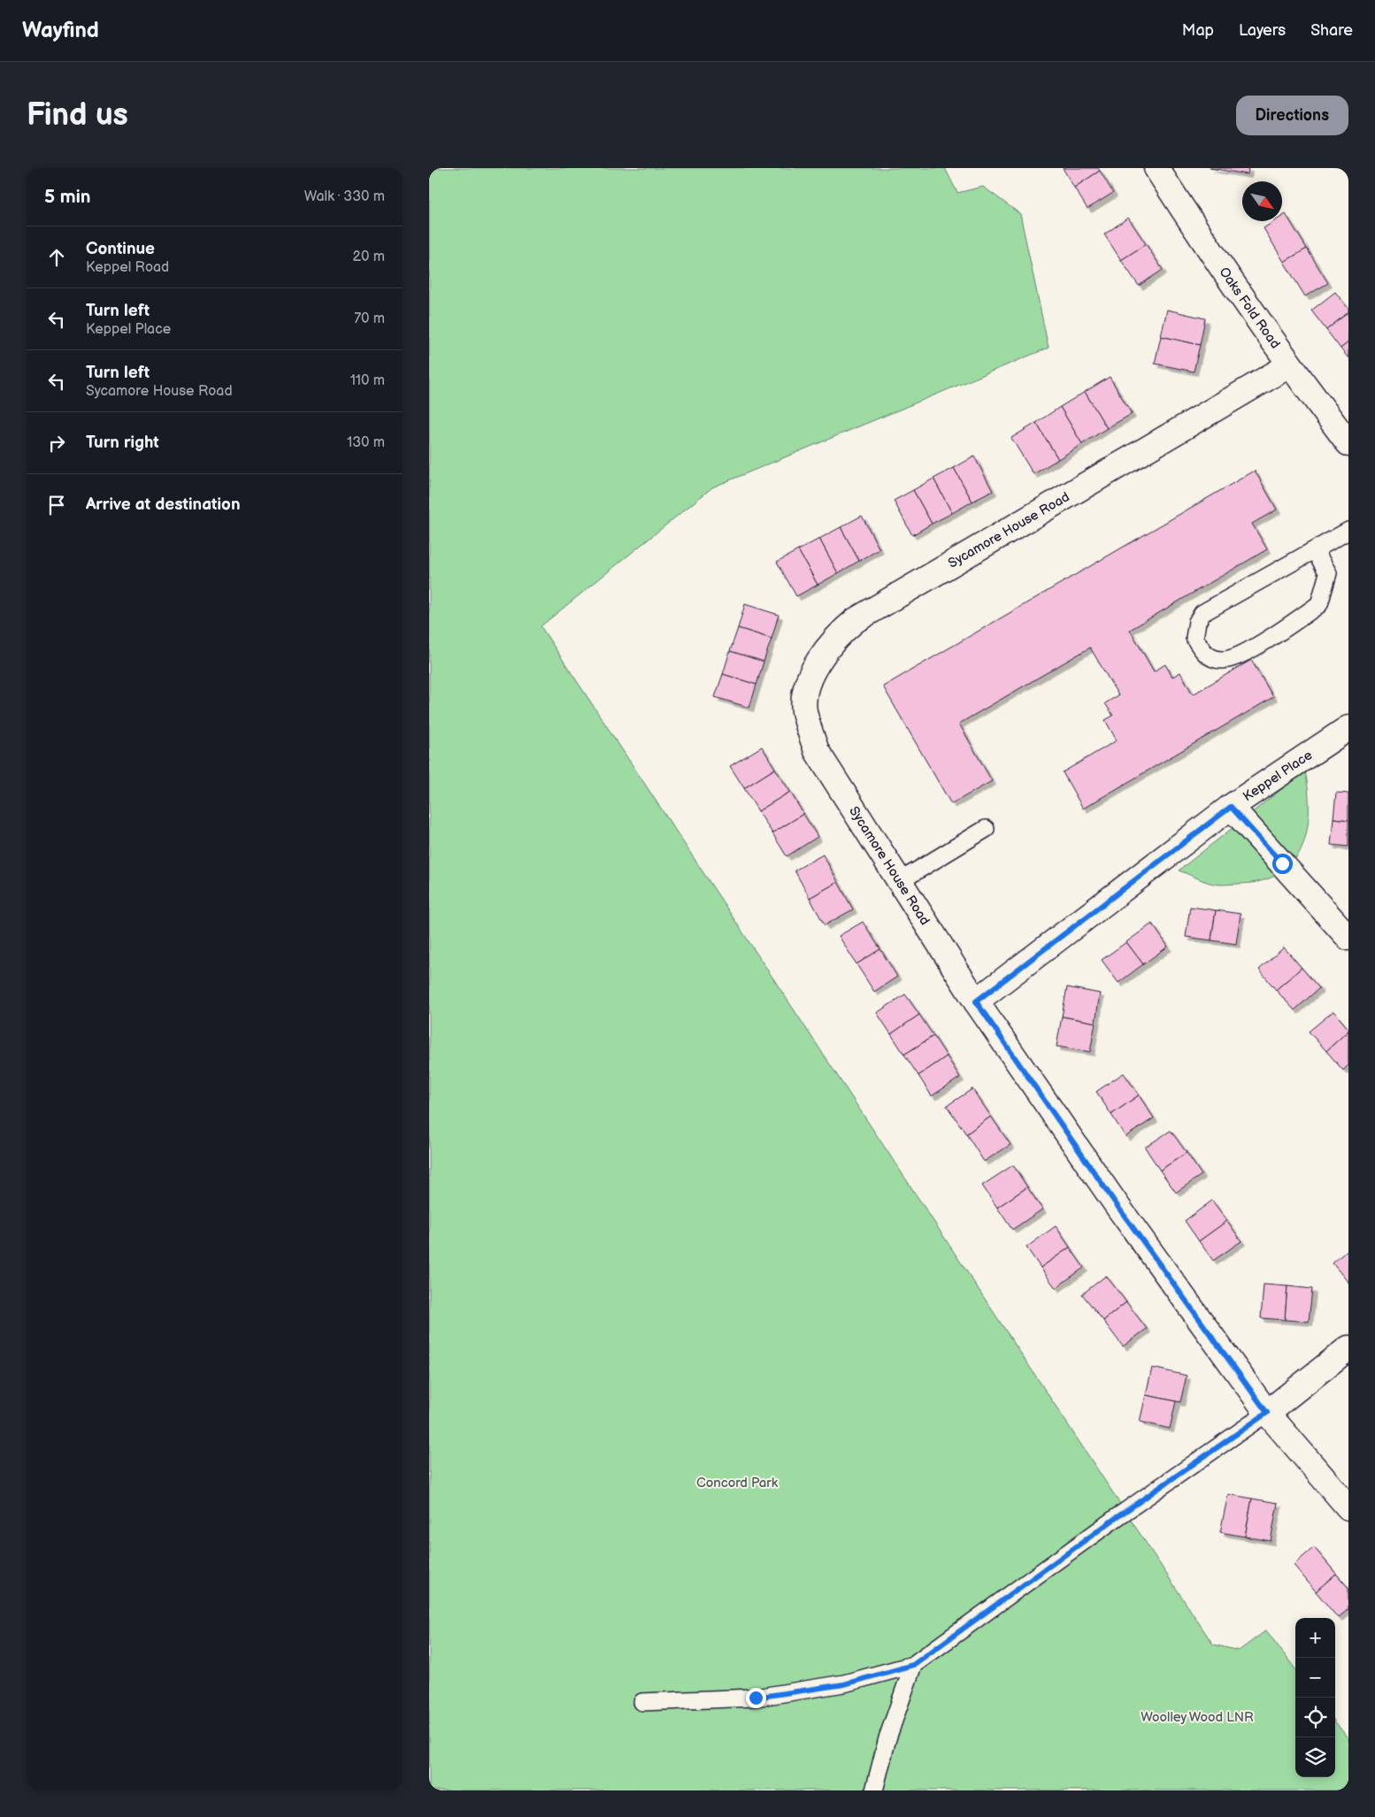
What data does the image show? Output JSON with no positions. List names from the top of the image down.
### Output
{
  "streets": {
    "street": ["Oaks Fold Road", "Sycamore House Road", "Keppel Place"]
  },
  "crossings": [
    ["Oaks Fold Road", "Sycamore House Road"],
    ["Sycamore House Road", "Keppel Place"]
  ],
  "parks": ["Concord Park", "Woolley Wood LNR"],
  "north": "bottom right",
  "page": {
    "header": "Wayfind",
    "nav": ["Map", "Layers", "Share"],
    "buttons": "Directions",
    "title": "Find us",
    "heading": ["5 min", "Walk · 330 m"],
    "list": [
      ["Continue", "Keppel Road", "20 m"],
      ["Turn left", "Keppel Place", "70 m"],
      ["Turn left", "Sycamore House Road", "110 m"],
      ["Turn right", "130 m"],
      "Arrive at destination"
    ],
    "map_buttons": ["+", "−"]
  }
}
